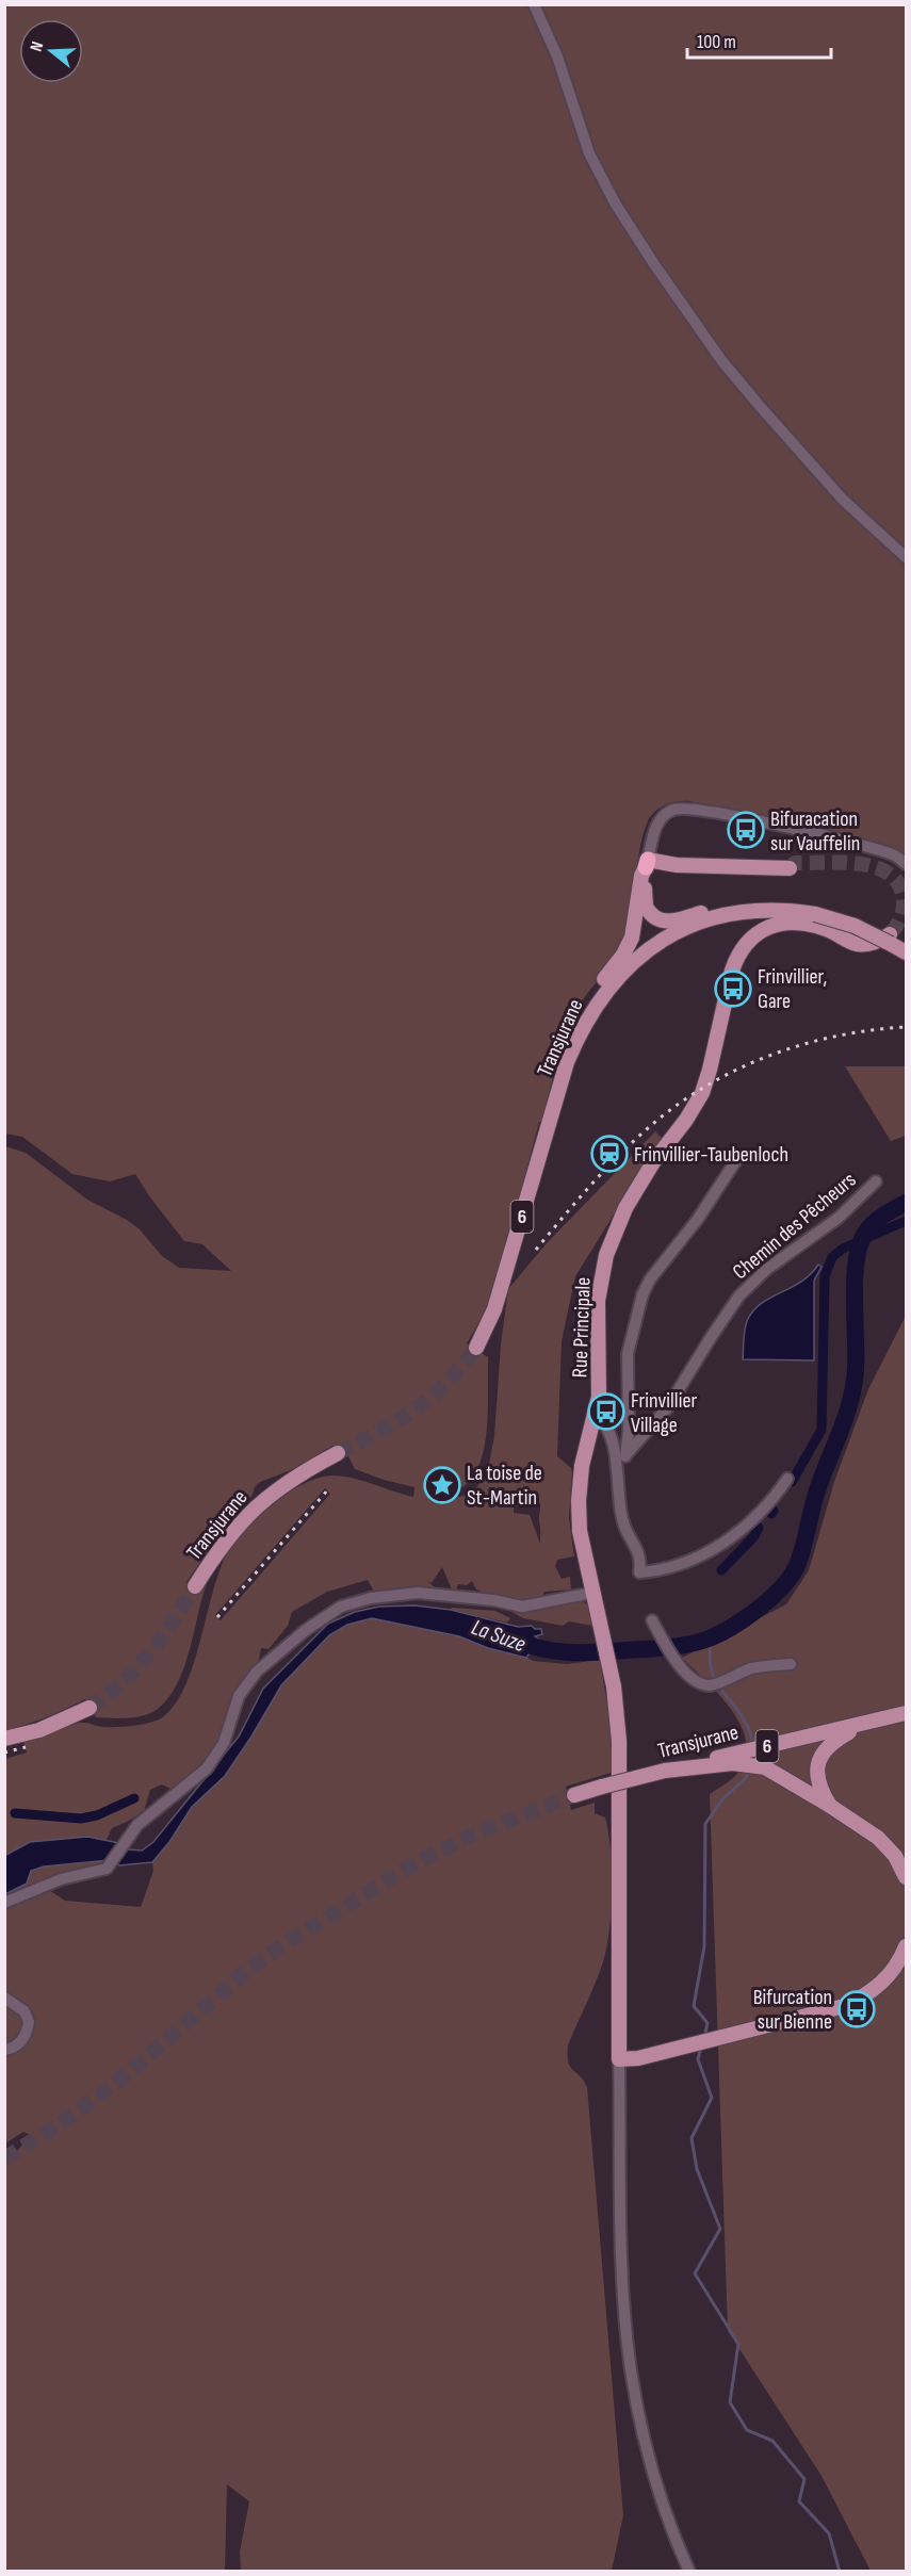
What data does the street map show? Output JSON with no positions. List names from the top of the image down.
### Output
{
  "streets": {
    "main road": ["Transjurane", "6", "Rue Principale"],
    "street": ["Chemin des Pêcheurs"]
  },
  "crossings": [
    ["Transjurane", "Rue Principale"]
  ],
  "water": ["La Suze"],
  "places": {
    "bus stop": [
      "Bifuracation sur Vauffelin",
      "Frinvillier, Gare",
      "Frinvillier Village",
      "Bifurcation sur Bienne"
    ],
    "station": ["Frinvillier-Taubenloch"],
    "place": ["La toise de St-Martin"]
  },
  "scale_bar": "100 m",
  "north": "left"
}
